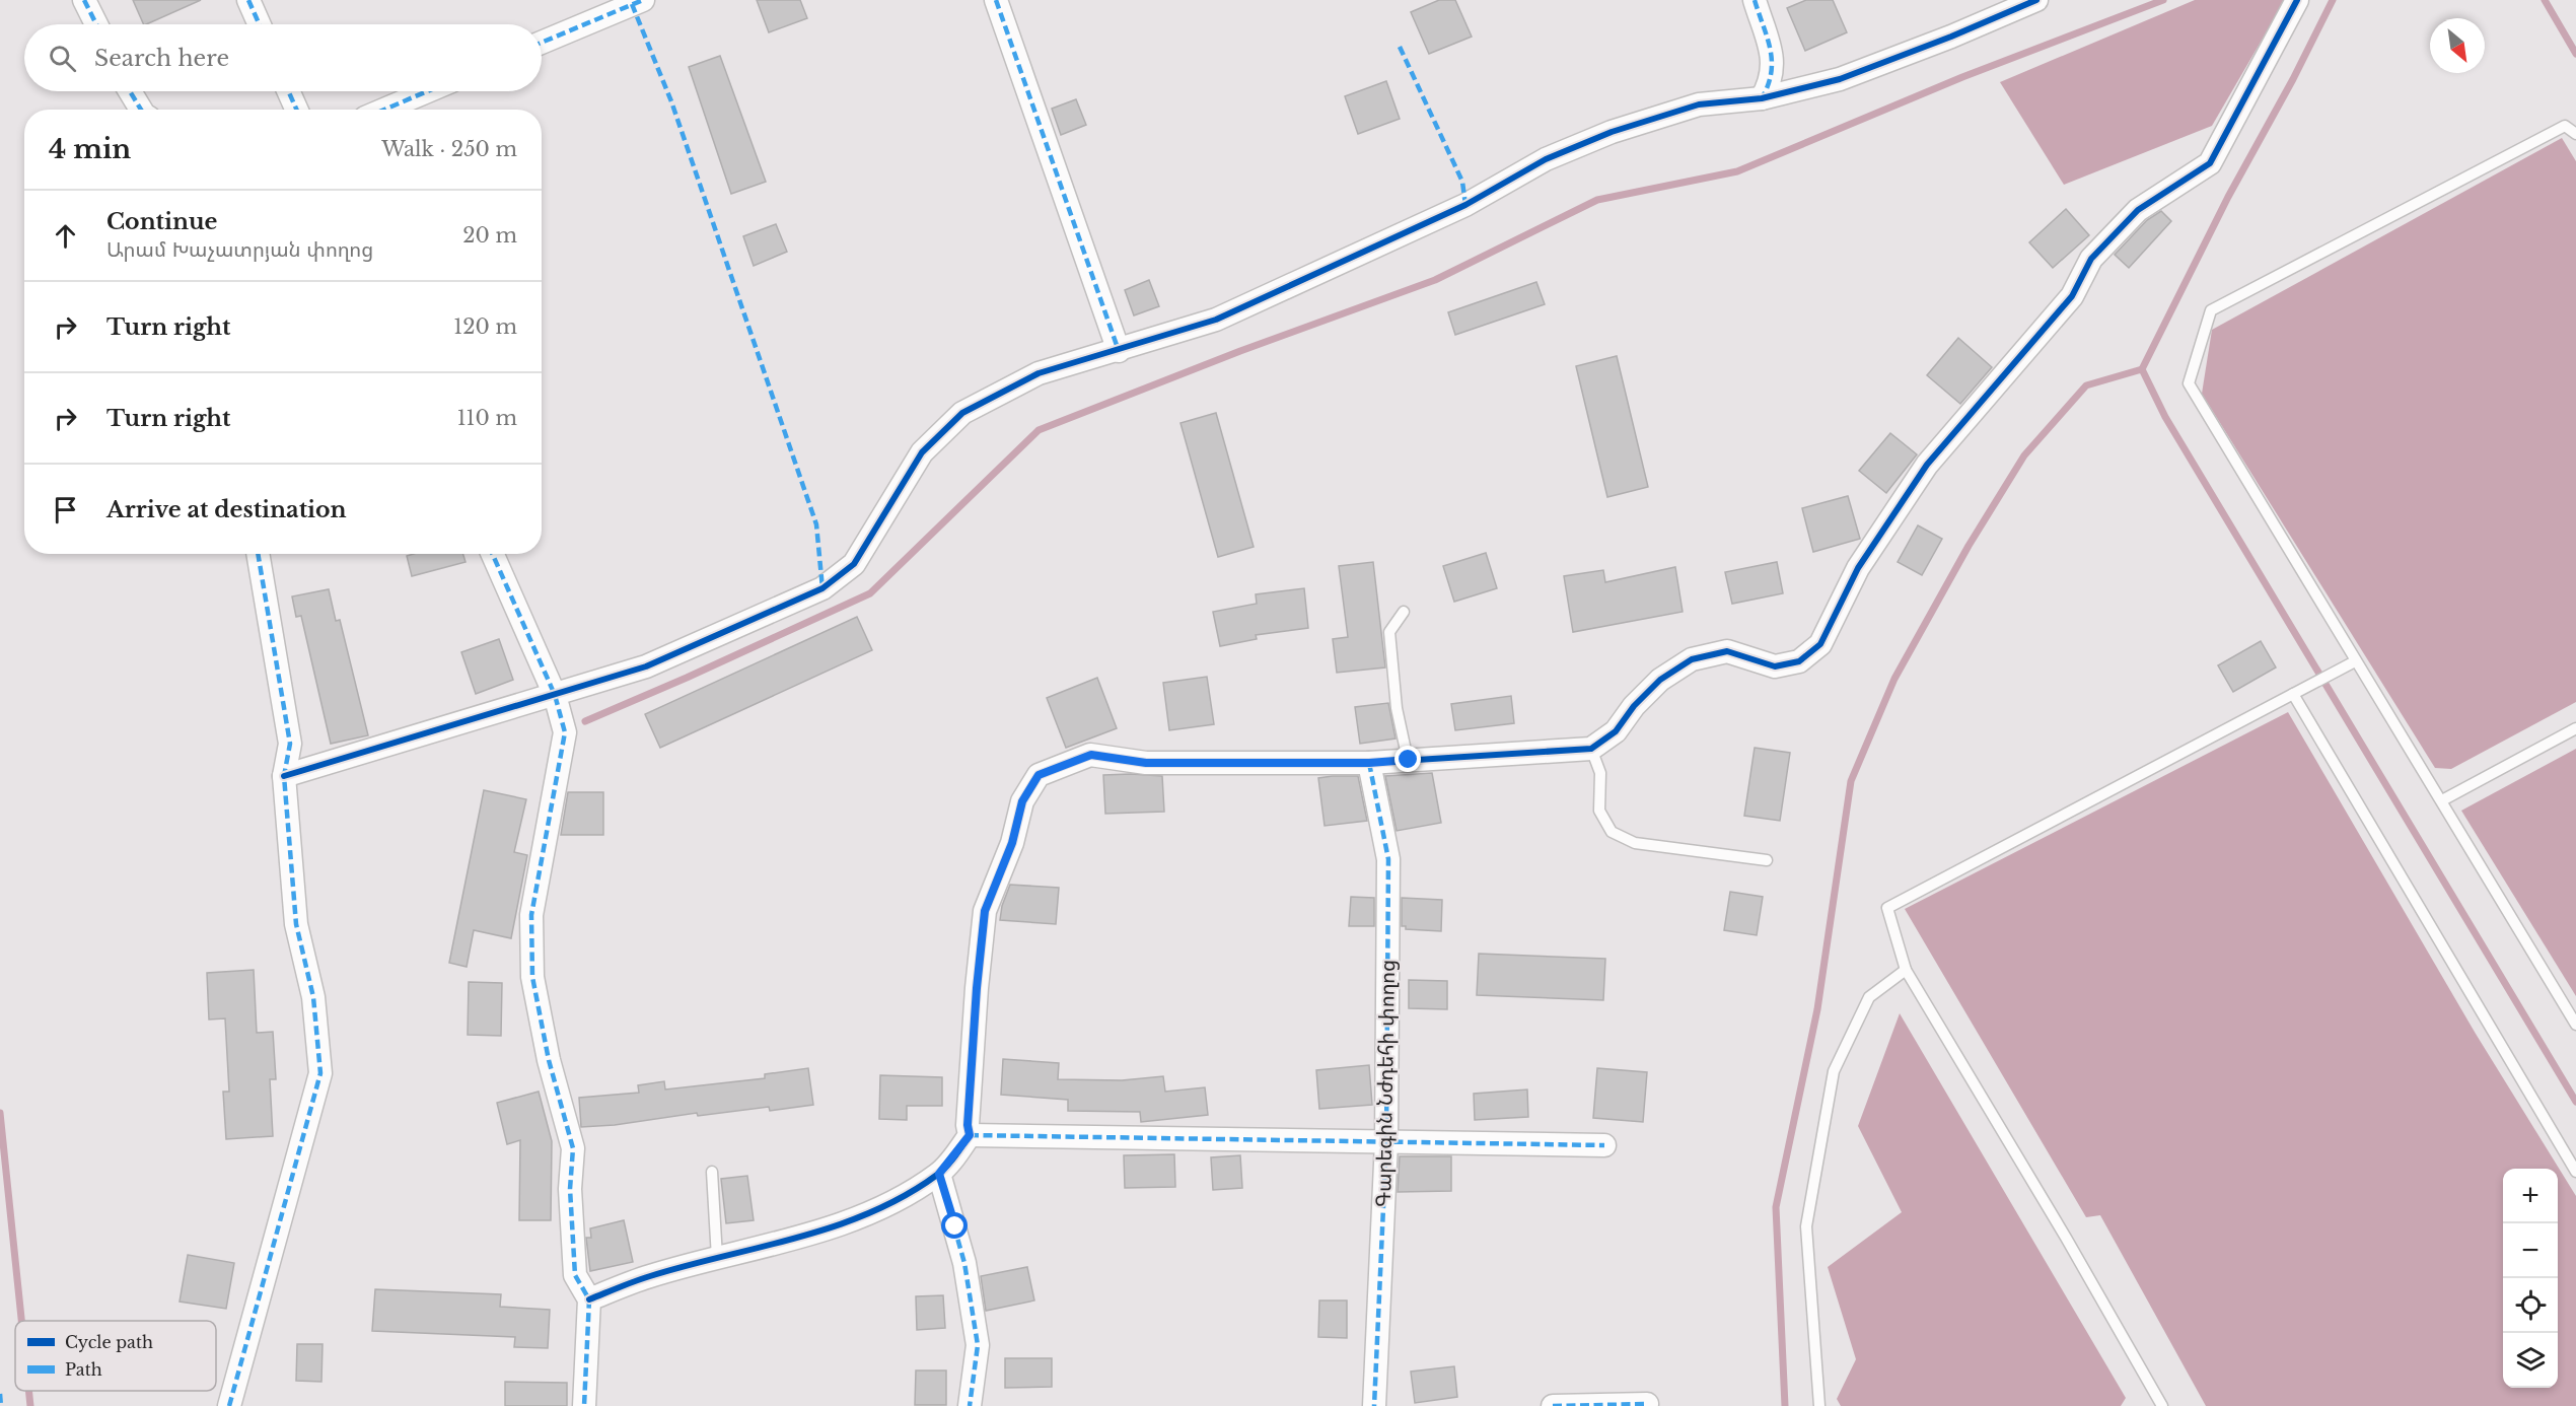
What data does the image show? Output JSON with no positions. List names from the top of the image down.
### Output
{
  "streets": {
    "street": ["Գարեգին Նժդեհի փողոց"]
  },
  "legend": ["Cycle path", "Path"],
  "north": "bottom right",
  "page": {
    "search": "Search here",
    "heading": ["4 min", "Walk · 250 m"],
    "list": [
      ["Continue", "Արամ Խաչատրյան փողոց", "20 m"],
      ["Turn right", "120 m"],
      ["Turn right", "110 m"],
      "Arrive at destination"
    ],
    "map_buttons": ["+", "−"]
  }
}
